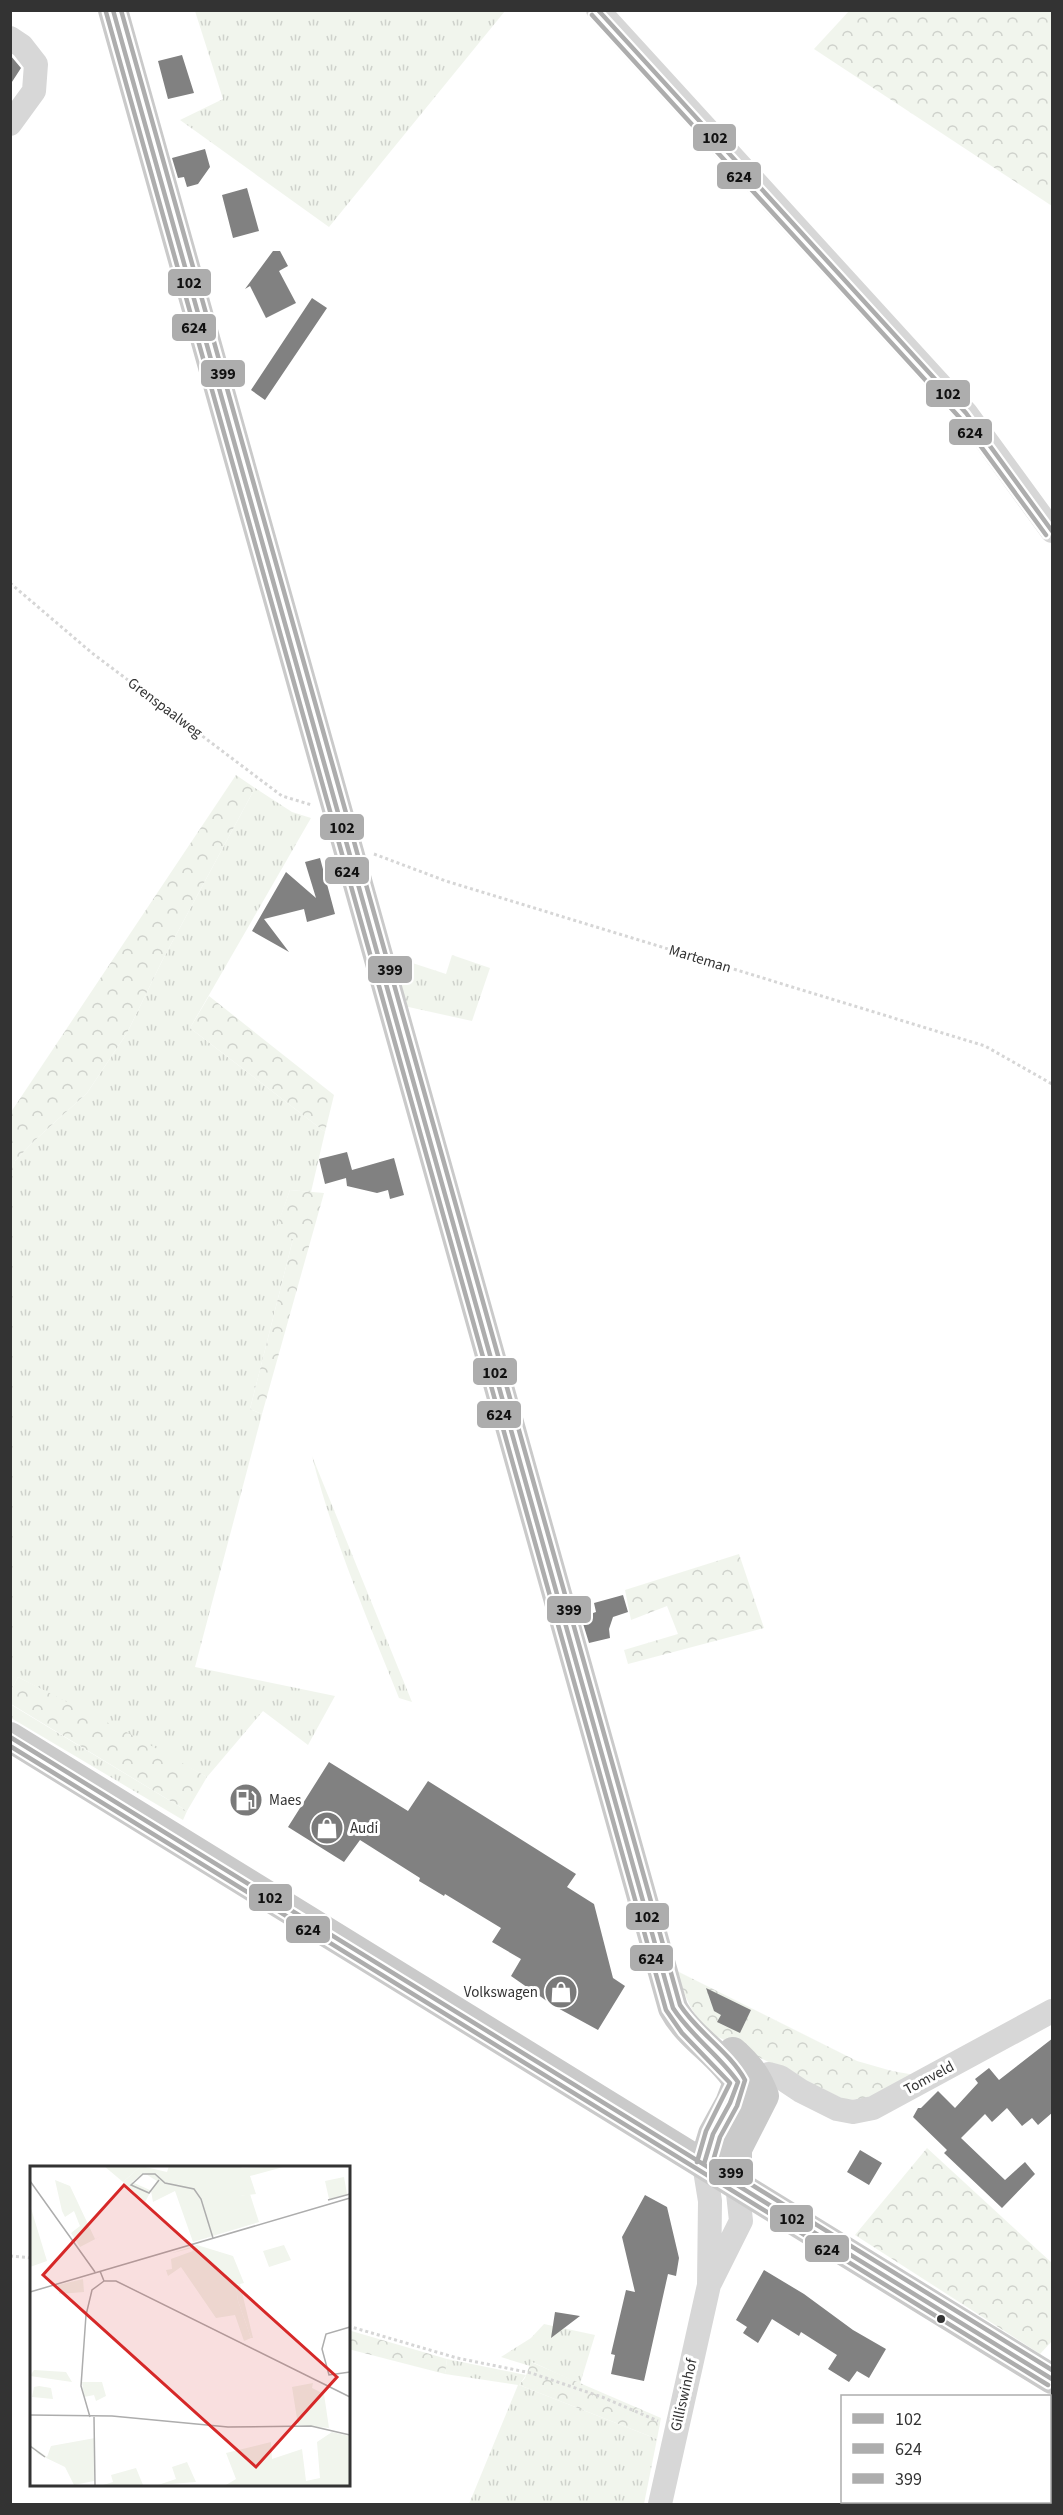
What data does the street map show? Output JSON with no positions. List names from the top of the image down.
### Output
{
  "streets": {
    "main road": ["Gilliswinhof"],
    "street": ["Tomveld"],
    "path": ["Grenspaalweg", "Marteman"]
  },
  "crossings": [
    ["Tomveld", "Gilliswinhof"]
  ],
  "places": {
    "fuel station": ["Maes"],
    "shop": ["Audi", "Volkswagen"]
  },
  "lines": ["transit line 102", "transit line 399", "transit line 624"],
  "legend": ["102", "624", "399"]
}
